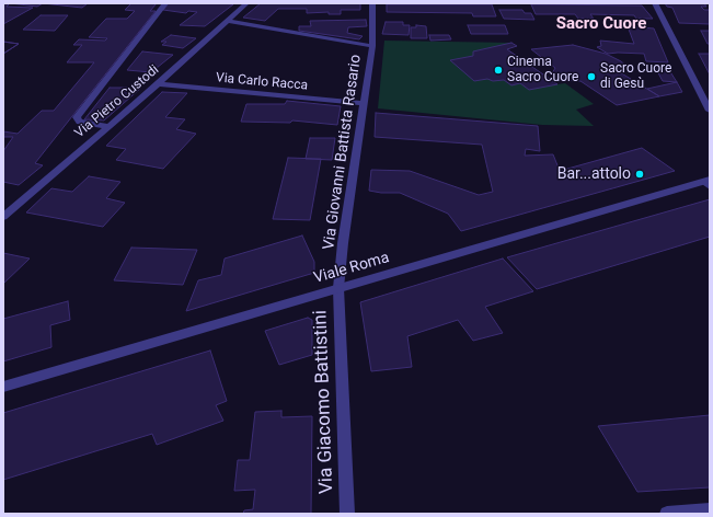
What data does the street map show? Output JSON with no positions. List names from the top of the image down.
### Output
{
  "streets": {
    "street": [
      "Via Carlo Racca",
      "Via Pietro Custodi",
      "Via Giovanni Battista Rasario",
      "Viale Roma",
      "Via Giacomo Battistini"
    ]
  },
  "crossings": [
    ["Via Carlo Racca", "Via Pietro Custodi"],
    ["Via Carlo Racca", "Via Giovanni Battista Rasario"],
    ["Via Pietro Custodi", "Via Giovanni Battista Rasario"],
    ["Via Giovanni Battista Rasario", "Viale Roma"],
    ["Via Giovanni Battista Rasario", "Via Giacomo Battistini"],
    ["Viale Roma", "Via Giacomo Battistini"]
  ],
  "districts": ["Sacro Cuore"],
  "places": ["Cinema Sacro Cuore", "Sacro Cuore di Gesù", "Bar...attolo"]
}
